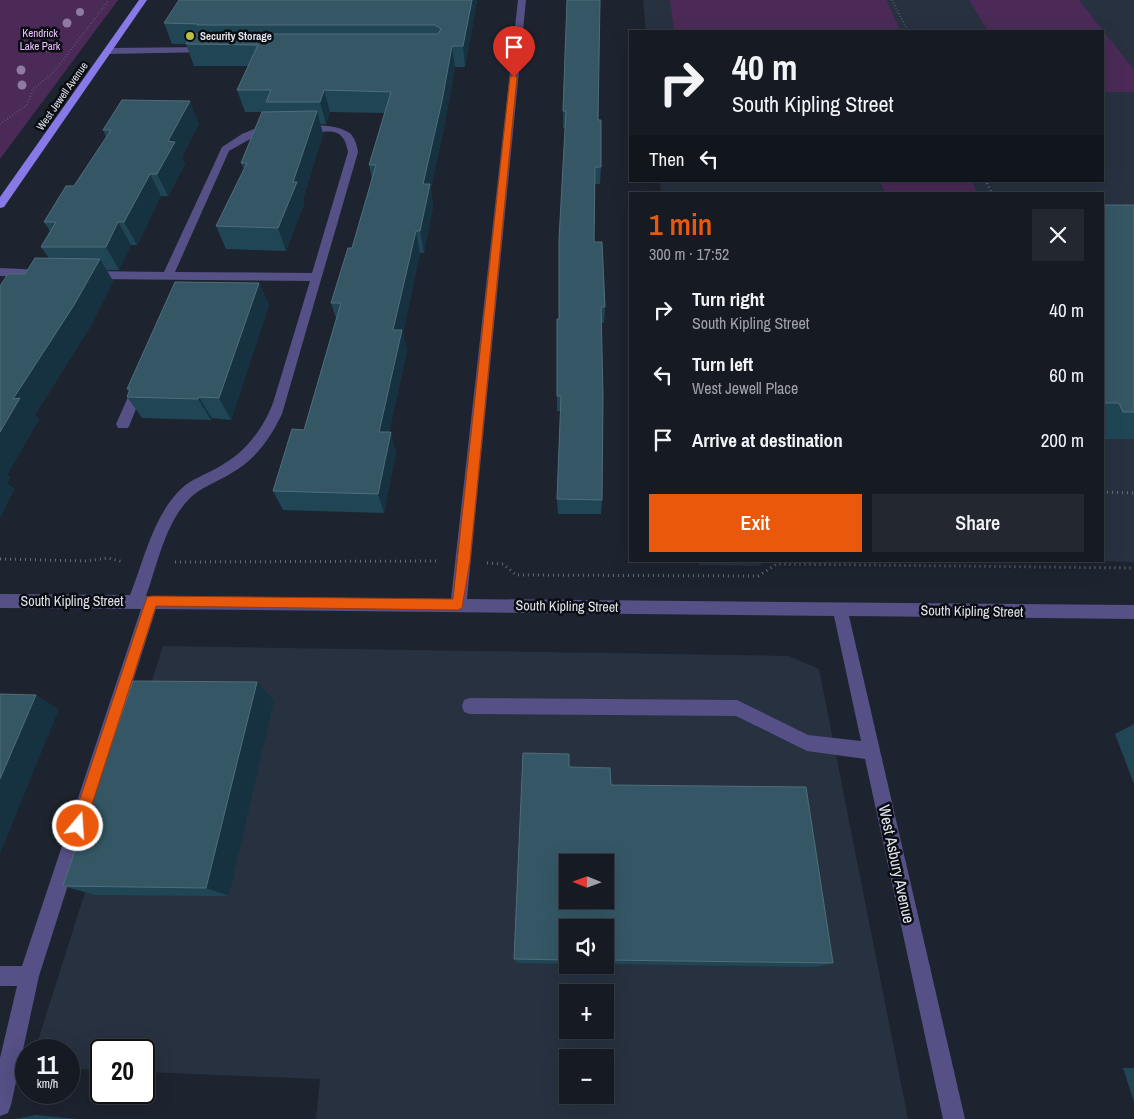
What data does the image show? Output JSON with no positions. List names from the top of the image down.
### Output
{
  "streets": {
    "main road": ["West Jewell Avenue"],
    "street": ["South Kipling Street", "West Asbury Avenue"]
  },
  "crossings": [
    ["South Kipling Street", "West Asbury Avenue"]
  ],
  "parks": ["Kendrick Lake Park"],
  "places": ["Security Storage"],
  "north": "left",
  "page": {
    "turn": ["40 m", "South Kipling Street"],
    "then": "Then",
    "heading": ["1 min", "300 m · 17:52"],
    "list": [
      {
        "name": "Turn right",
        "note": "South Kipling Street",
        "value": "40 m"
      },
      {
        "name": "Turn left",
        "note": "West Jewell Place",
        "value": "60 m"
      },
      {
        "name": "Arrive at destination",
        "value": "200 m"
      }
    ],
    "buttons": ["Exit", "Share"],
    "map_buttons": ["+", "−"],
    "speed": "11 km/h",
    "limit": "20"
  }
}
